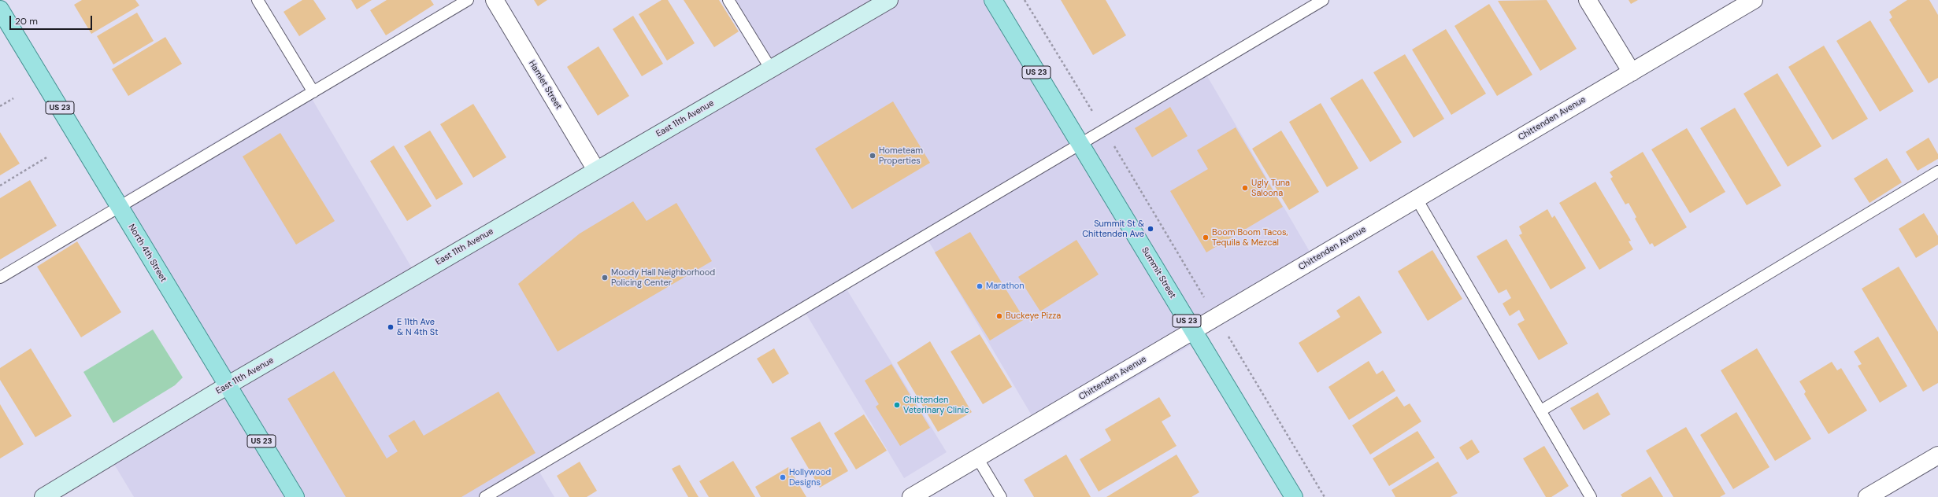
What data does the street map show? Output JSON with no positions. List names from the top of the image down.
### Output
{
  "streets": {
    "main road": ["US 23", "North 4th Street", "Summit Street"],
    "street": ["Hamlet Street", "East 11th Avenue", "Chittenden Avenue"]
  },
  "crossings": [
    ["Hamlet Street", "East 11th Avenue"],
    ["East 11th Avenue", "North 4th Street"],
    ["Chittenden Avenue", "Summit Street"]
  ],
  "places": [
    "Hometeam Properties",
    "Ugly Tuna Saloona",
    "Summit St & Chittenden Ave",
    "Boom Boom Tacos, Tequila & Mezcal",
    "Moody Hall Neighborhood Policing Center",
    "Marathon",
    "Buckeye Pizza",
    "E 11th Ave & N 4th St",
    "Chittenden Veterinary Clinic",
    "Hollywood Designs"
  ],
  "scale_bar": "20 m"
}
